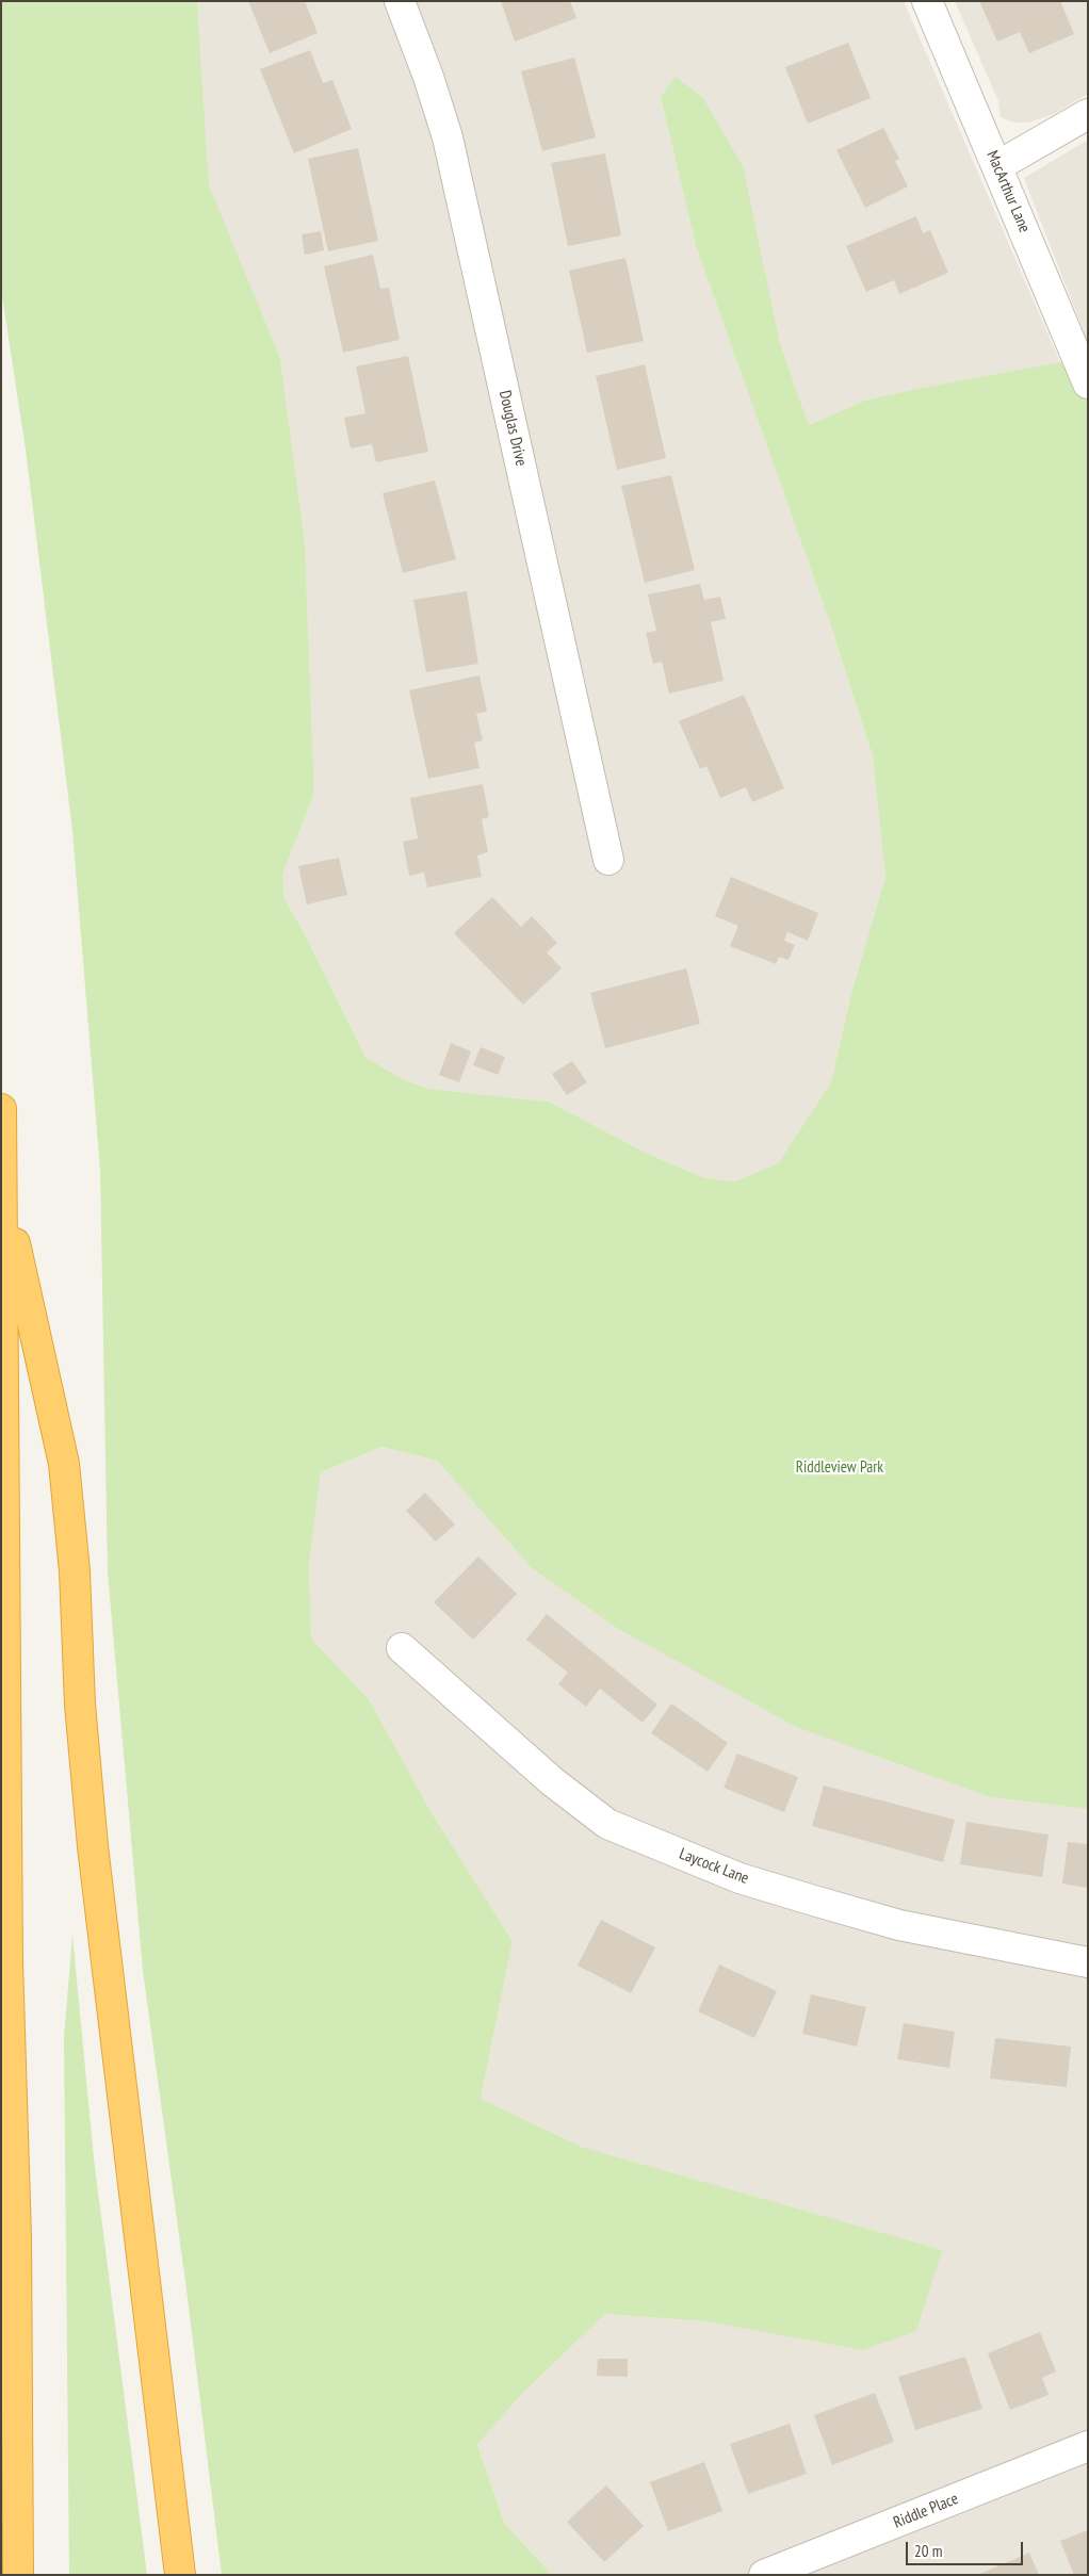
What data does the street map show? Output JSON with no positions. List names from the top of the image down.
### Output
{
  "streets": {
    "street": [
      "MacArthur Lane",
      "Douglas Drive",
      "Laycock Lane",
      "Riddle Place"
    ]
  },
  "parks": ["Riddleview Park"],
  "scale_bar": "20 m"
}
